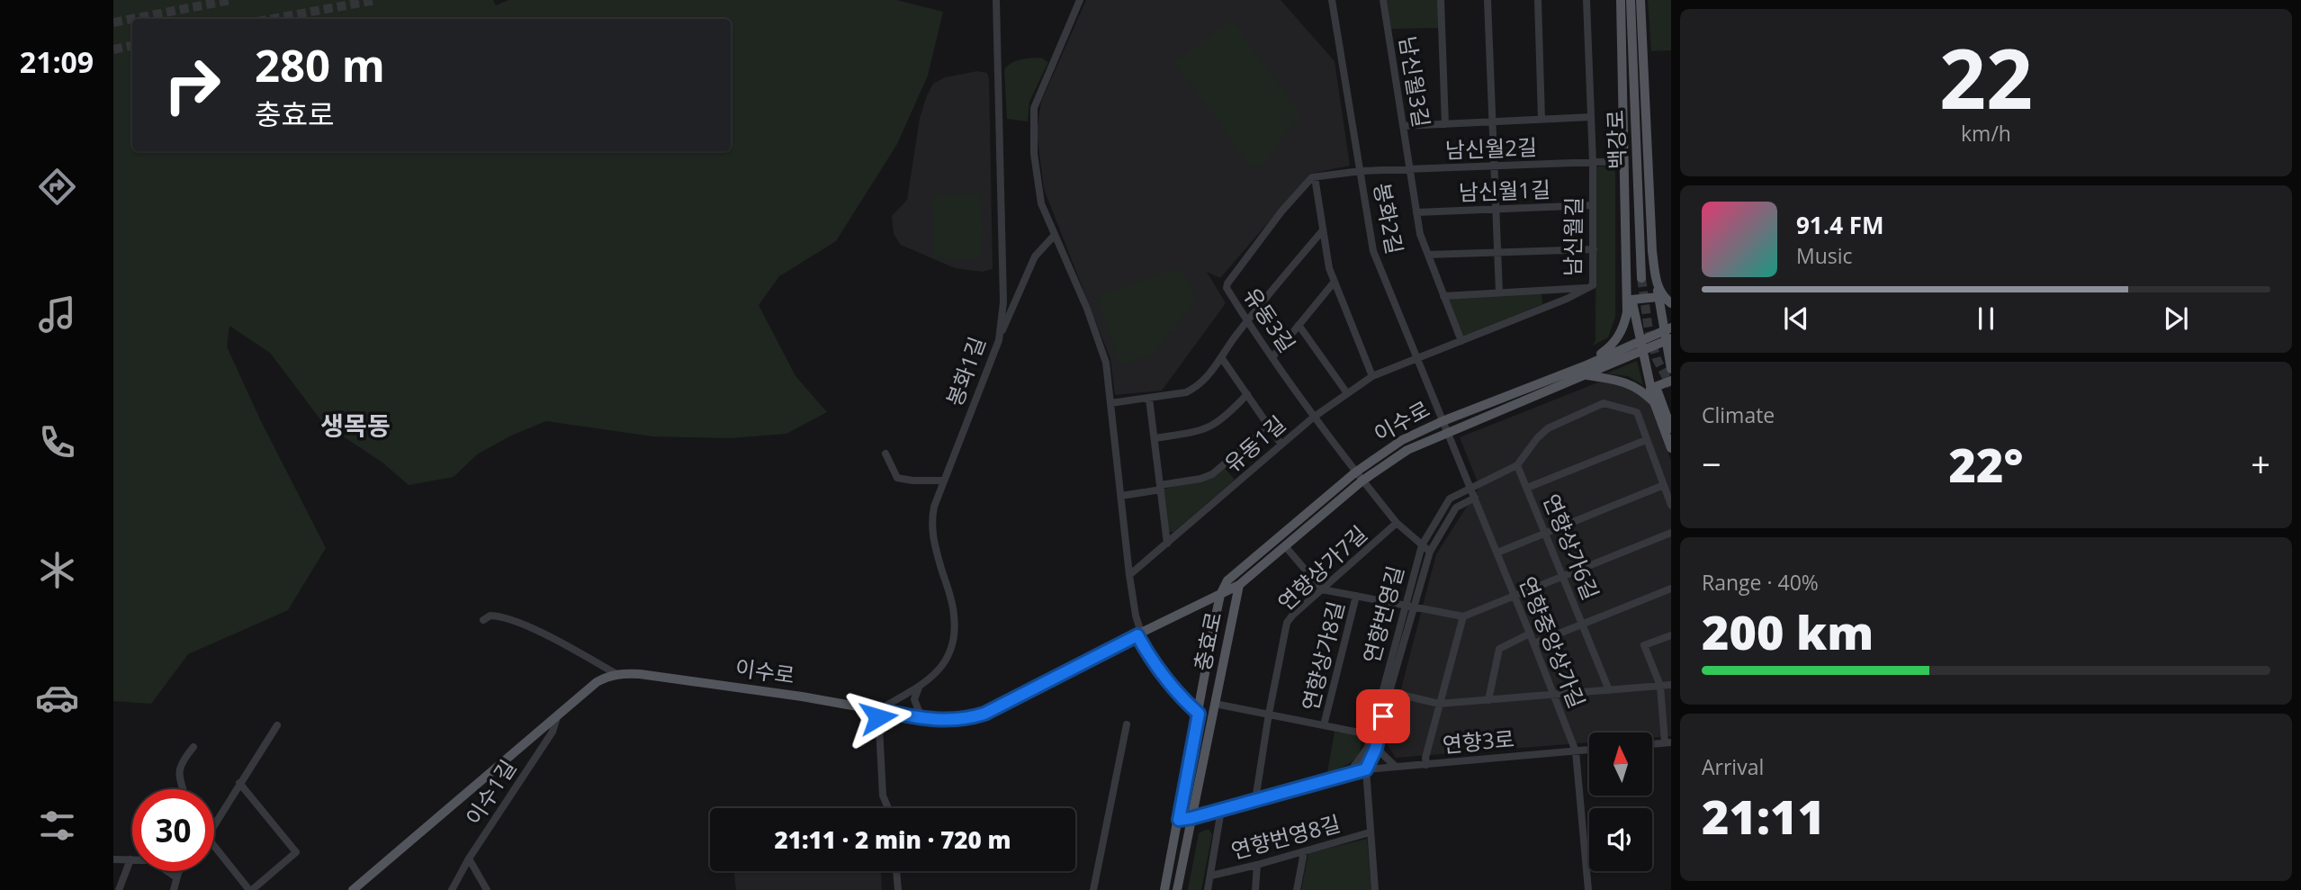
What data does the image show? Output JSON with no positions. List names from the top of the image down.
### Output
{
  "streets": {
    "main road": ["백강로", "이수로", "충효로"],
    "street": [
      "남신월3길",
      "남신월2길",
      "남신월1길",
      "봉화2길",
      "남신월길",
      "유동3길",
      "봉화1길",
      "유동1길",
      "연향상가6길",
      "연향상가7길",
      "연향번영길",
      "연향중앙상가길",
      "연향상가8길",
      "연향3로",
      "이수1길",
      "연향번영8길"
    ]
  },
  "crossings": [
    ["남신월3길", "남신월2길"],
    ["남신월2길", "봉화2길"],
    ["남신월2길", "남신월길"],
    ["남신월1길", "남신월길"],
    ["봉화2길", "남신월길"],
    ["봉화2길", "이수로"],
    ["봉화2길", "유동1길"],
    ["봉화2길", "연향번영길"],
    ["봉화2길", "연향중앙상가길"],
    ["남신월길", "유동1길"],
    ["유동3길", "이수로"],
    ["유동3길", "유동1길"],
    ["유동3길", "연향상가7길"],
    ["봉화1길", "이수로"],
    ["이수로", "충효로"],
    ["이수로", "연향상가8길"],
    ["이수로", "이수1길"],
    ["유동1길", "충효로"],
    ["연향상가7길", "연향번영길"],
    ["연향상가7길", "연향상가8길"],
    ["연향상가7길", "연향3로"],
    ["연향번영길", "연향중앙상가길"],
    ["연향번영길", "연향상가8길"],
    ["연향번영길", "연향3로"],
    ["연향번영길", "연향번영8길"],
    ["충효로", "연향상가8길"],
    ["충효로", "연향3로"],
    ["연향중앙상가길", "연향3로"]
  ],
  "districts": ["생목동"],
  "north": "top",
  "page": {
    "tabs": "21:09",
    "tile": [
      ["22", "km/h"],
      "Climate",
      ["Range · 40%", "200 km"],
      ["Arrival", "21:11"]
    ],
    "turn": ["280 m", "충효로"],
    "song": ["91.4 FM", "Music"],
    "heat": ["−", "22°", "+"],
    "limit": "30",
    "trip": "21:11 · 2 min · 720 m"
  }
}
